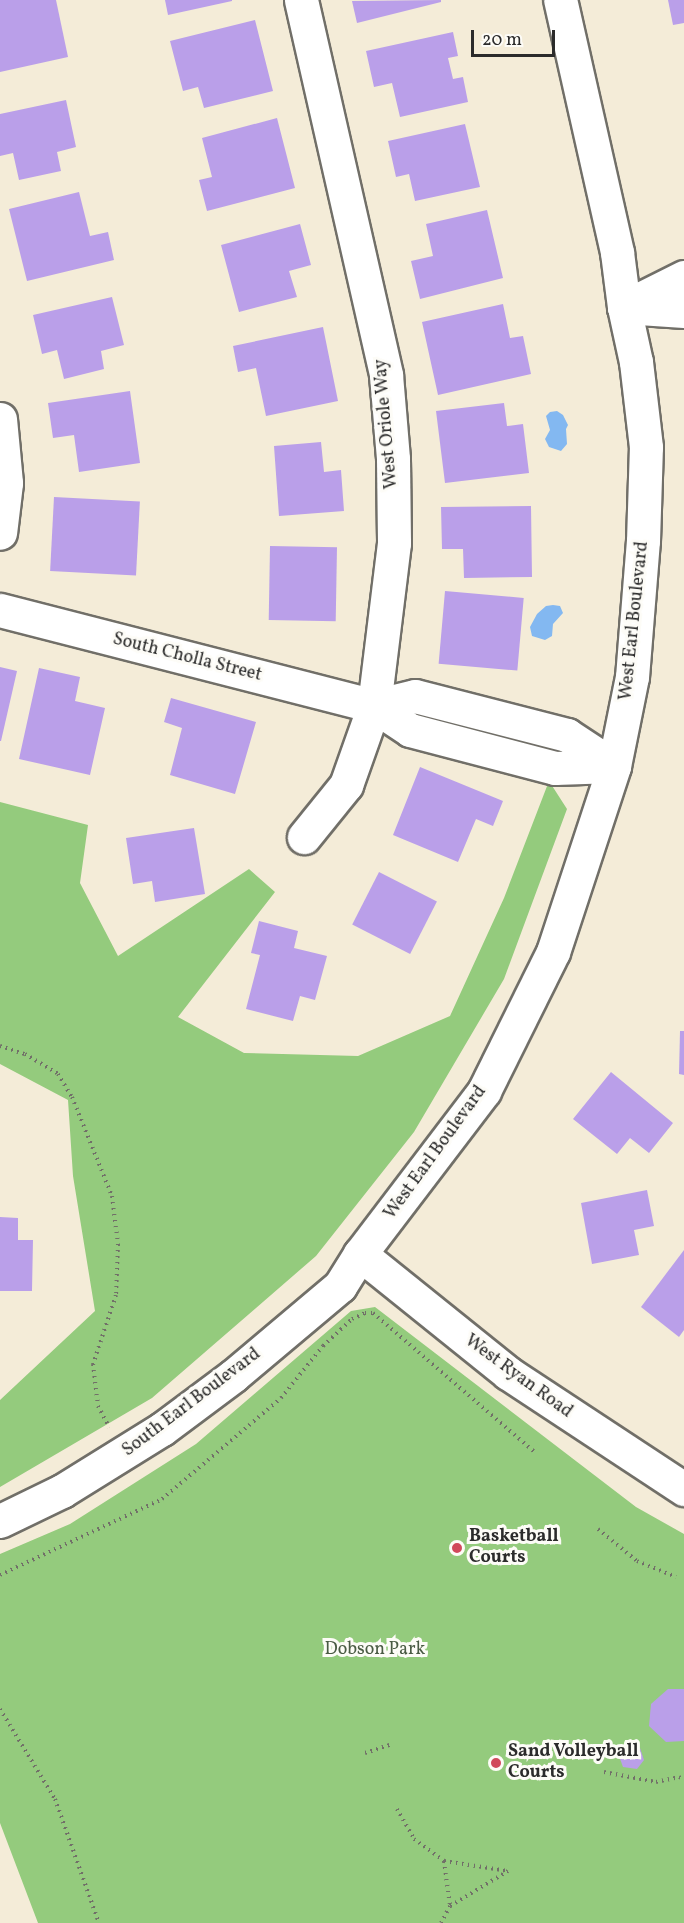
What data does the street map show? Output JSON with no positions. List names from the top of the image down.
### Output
{
  "streets": {
    "street": [
      "West Oriole Way",
      "West Earl Boulevard",
      "South Cholla Street",
      "West Ryan Road",
      "South Earl Boulevard"
    ]
  },
  "crossings": [
    ["West Oriole Way", "South Cholla Street"],
    ["West Earl Boulevard", "South Cholla Street"],
    ["West Earl Boulevard", "West Ryan Road"],
    ["West Earl Boulevard", "South Earl Boulevard"],
    ["West Ryan Road", "South Earl Boulevard"]
  ],
  "parks": ["Dobson Park"],
  "places": ["Basketball Courts", "Sand Volleyball Courts"],
  "scale_bar": "20 m"
}
